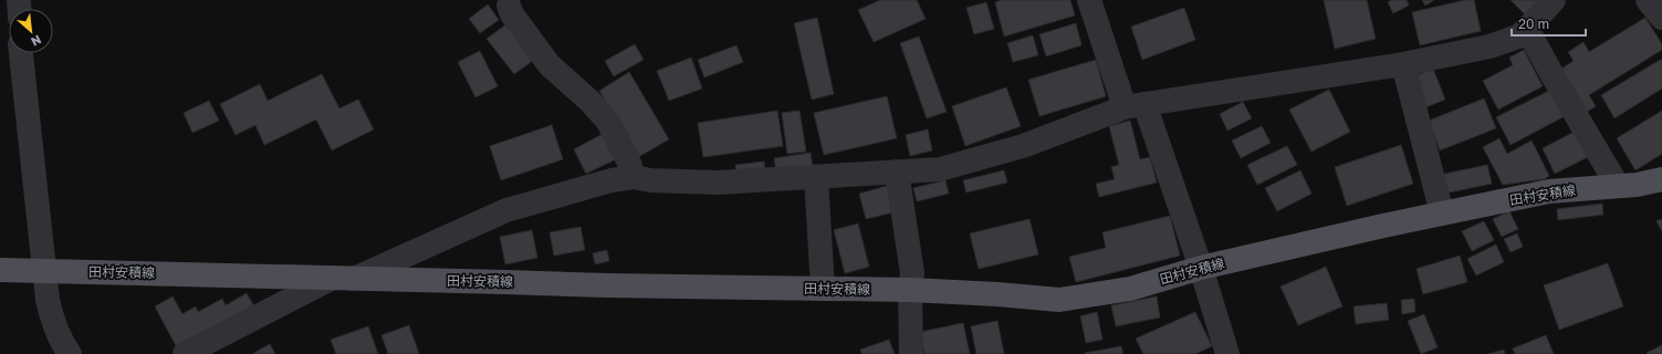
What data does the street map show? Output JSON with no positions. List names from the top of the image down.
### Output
{
  "streets": {
    "main road": ["田村安積線"]
  },
  "scale_bar": "20 m",
  "north": "bottom right"
}
